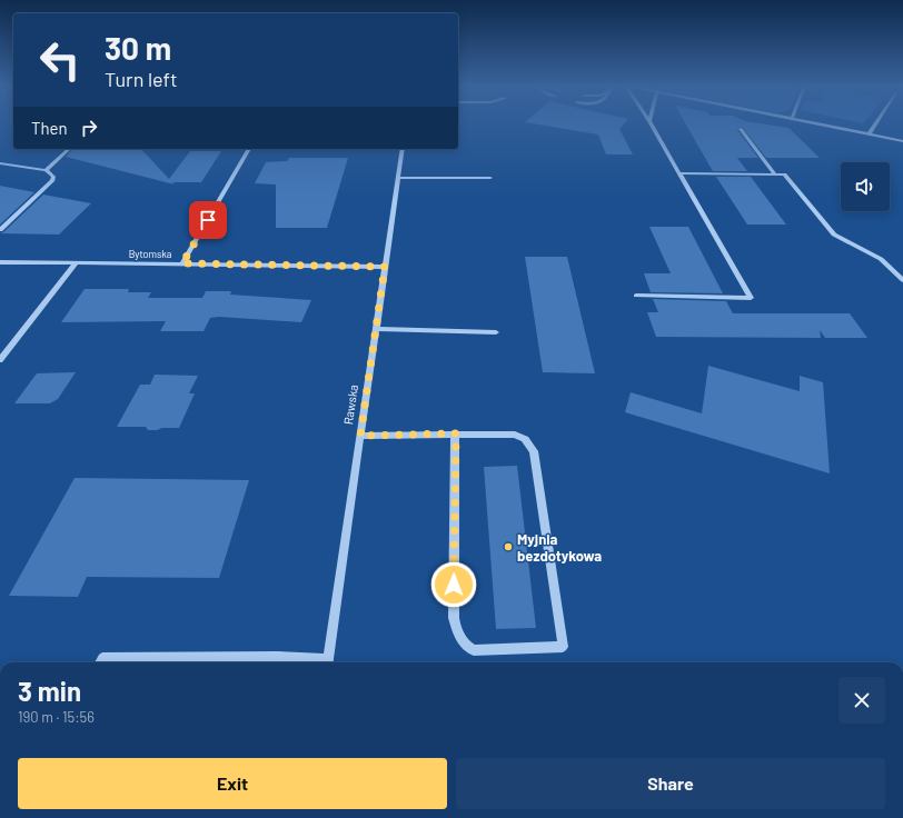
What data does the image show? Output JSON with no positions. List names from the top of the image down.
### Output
{
  "streets": {
    "street": ["Bytomska", "Rawska"]
  },
  "crossings": [
    ["Bytomska", "Rawska"]
  ],
  "places": ["Myjnia bezdotykowa"],
  "page": {
    "turn": ["30 m", "Turn left"],
    "then": "Then",
    "heading": ["3 min", "190 m · 15:56"],
    "buttons": ["Exit", "Share"]
  }
}
